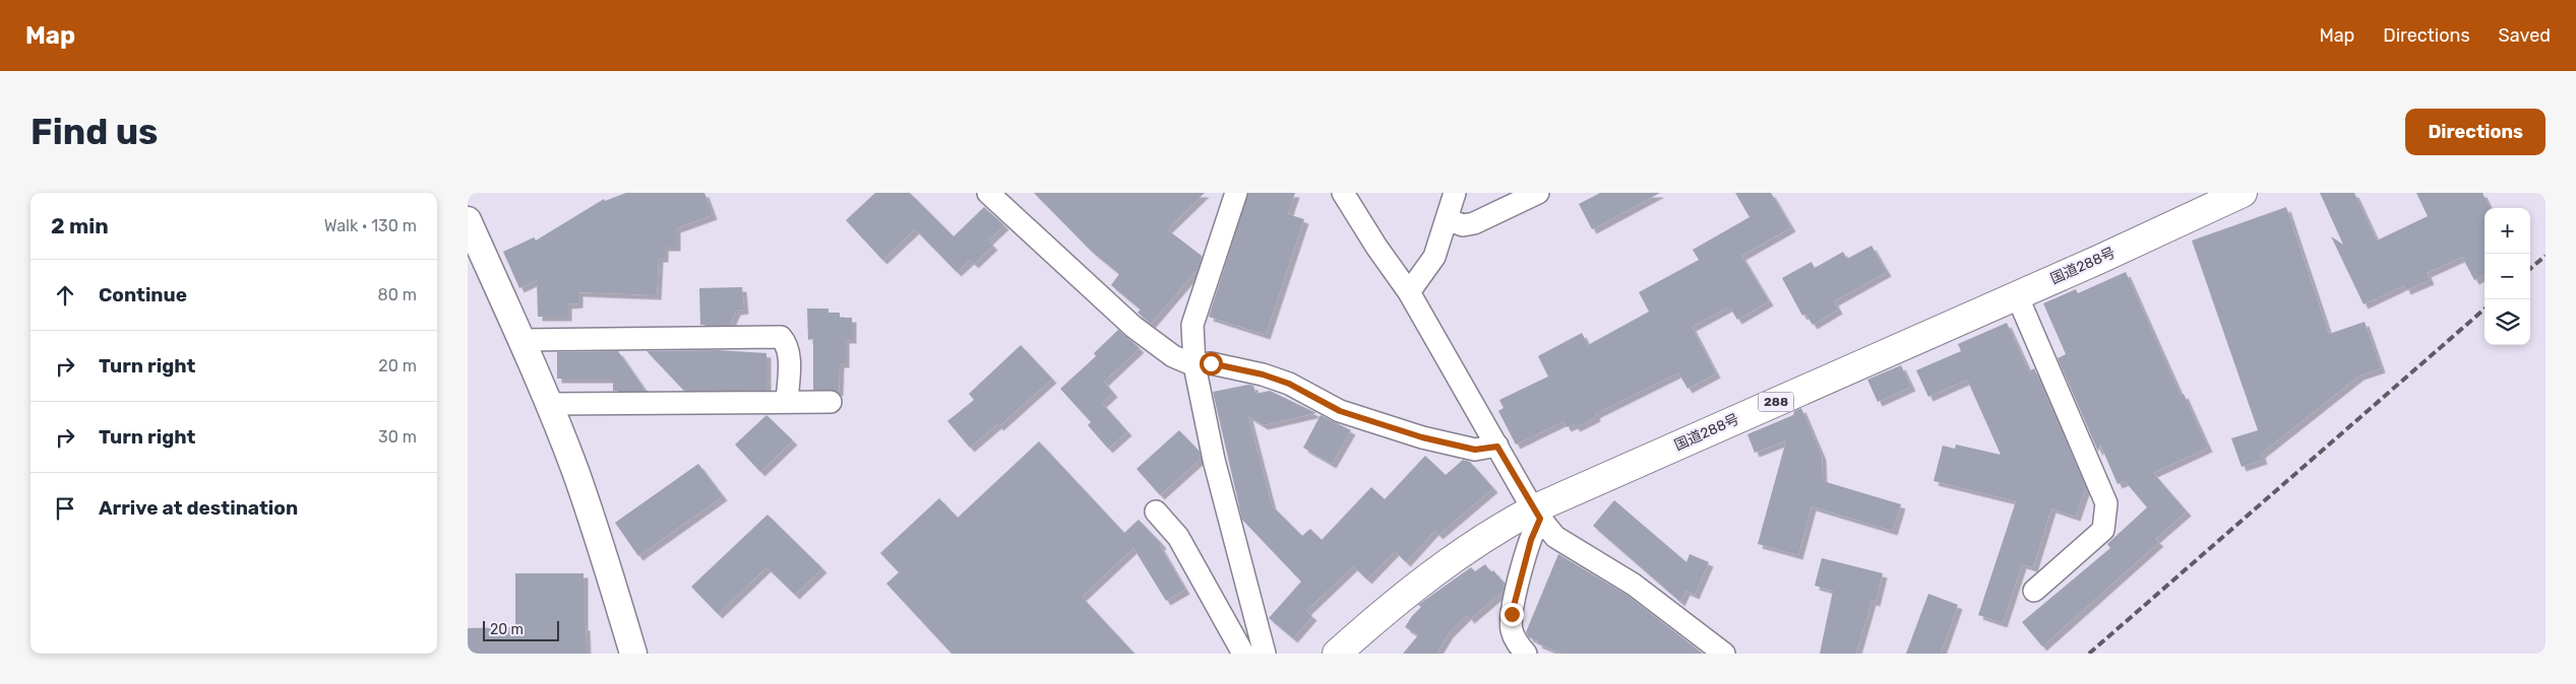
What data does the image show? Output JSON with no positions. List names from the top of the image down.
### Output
{
  "streets": {
    "highway": ["国道288号", "288"]
  },
  "scale_bar": "20 m",
  "page": {
    "header": "Map",
    "nav": ["Map", "Directions", "Saved"],
    "buttons": "Directions",
    "title": "Find us",
    "heading": ["2 min", "Walk · 130 m"],
    "map_buttons": ["+", "−"],
    "list": [
      ["Continue", "80 m"],
      ["Turn right", "20 m"],
      ["Turn right", "30 m"],
      "Arrive at destination"
    ],
    "scale": "20 m"
  }
}
